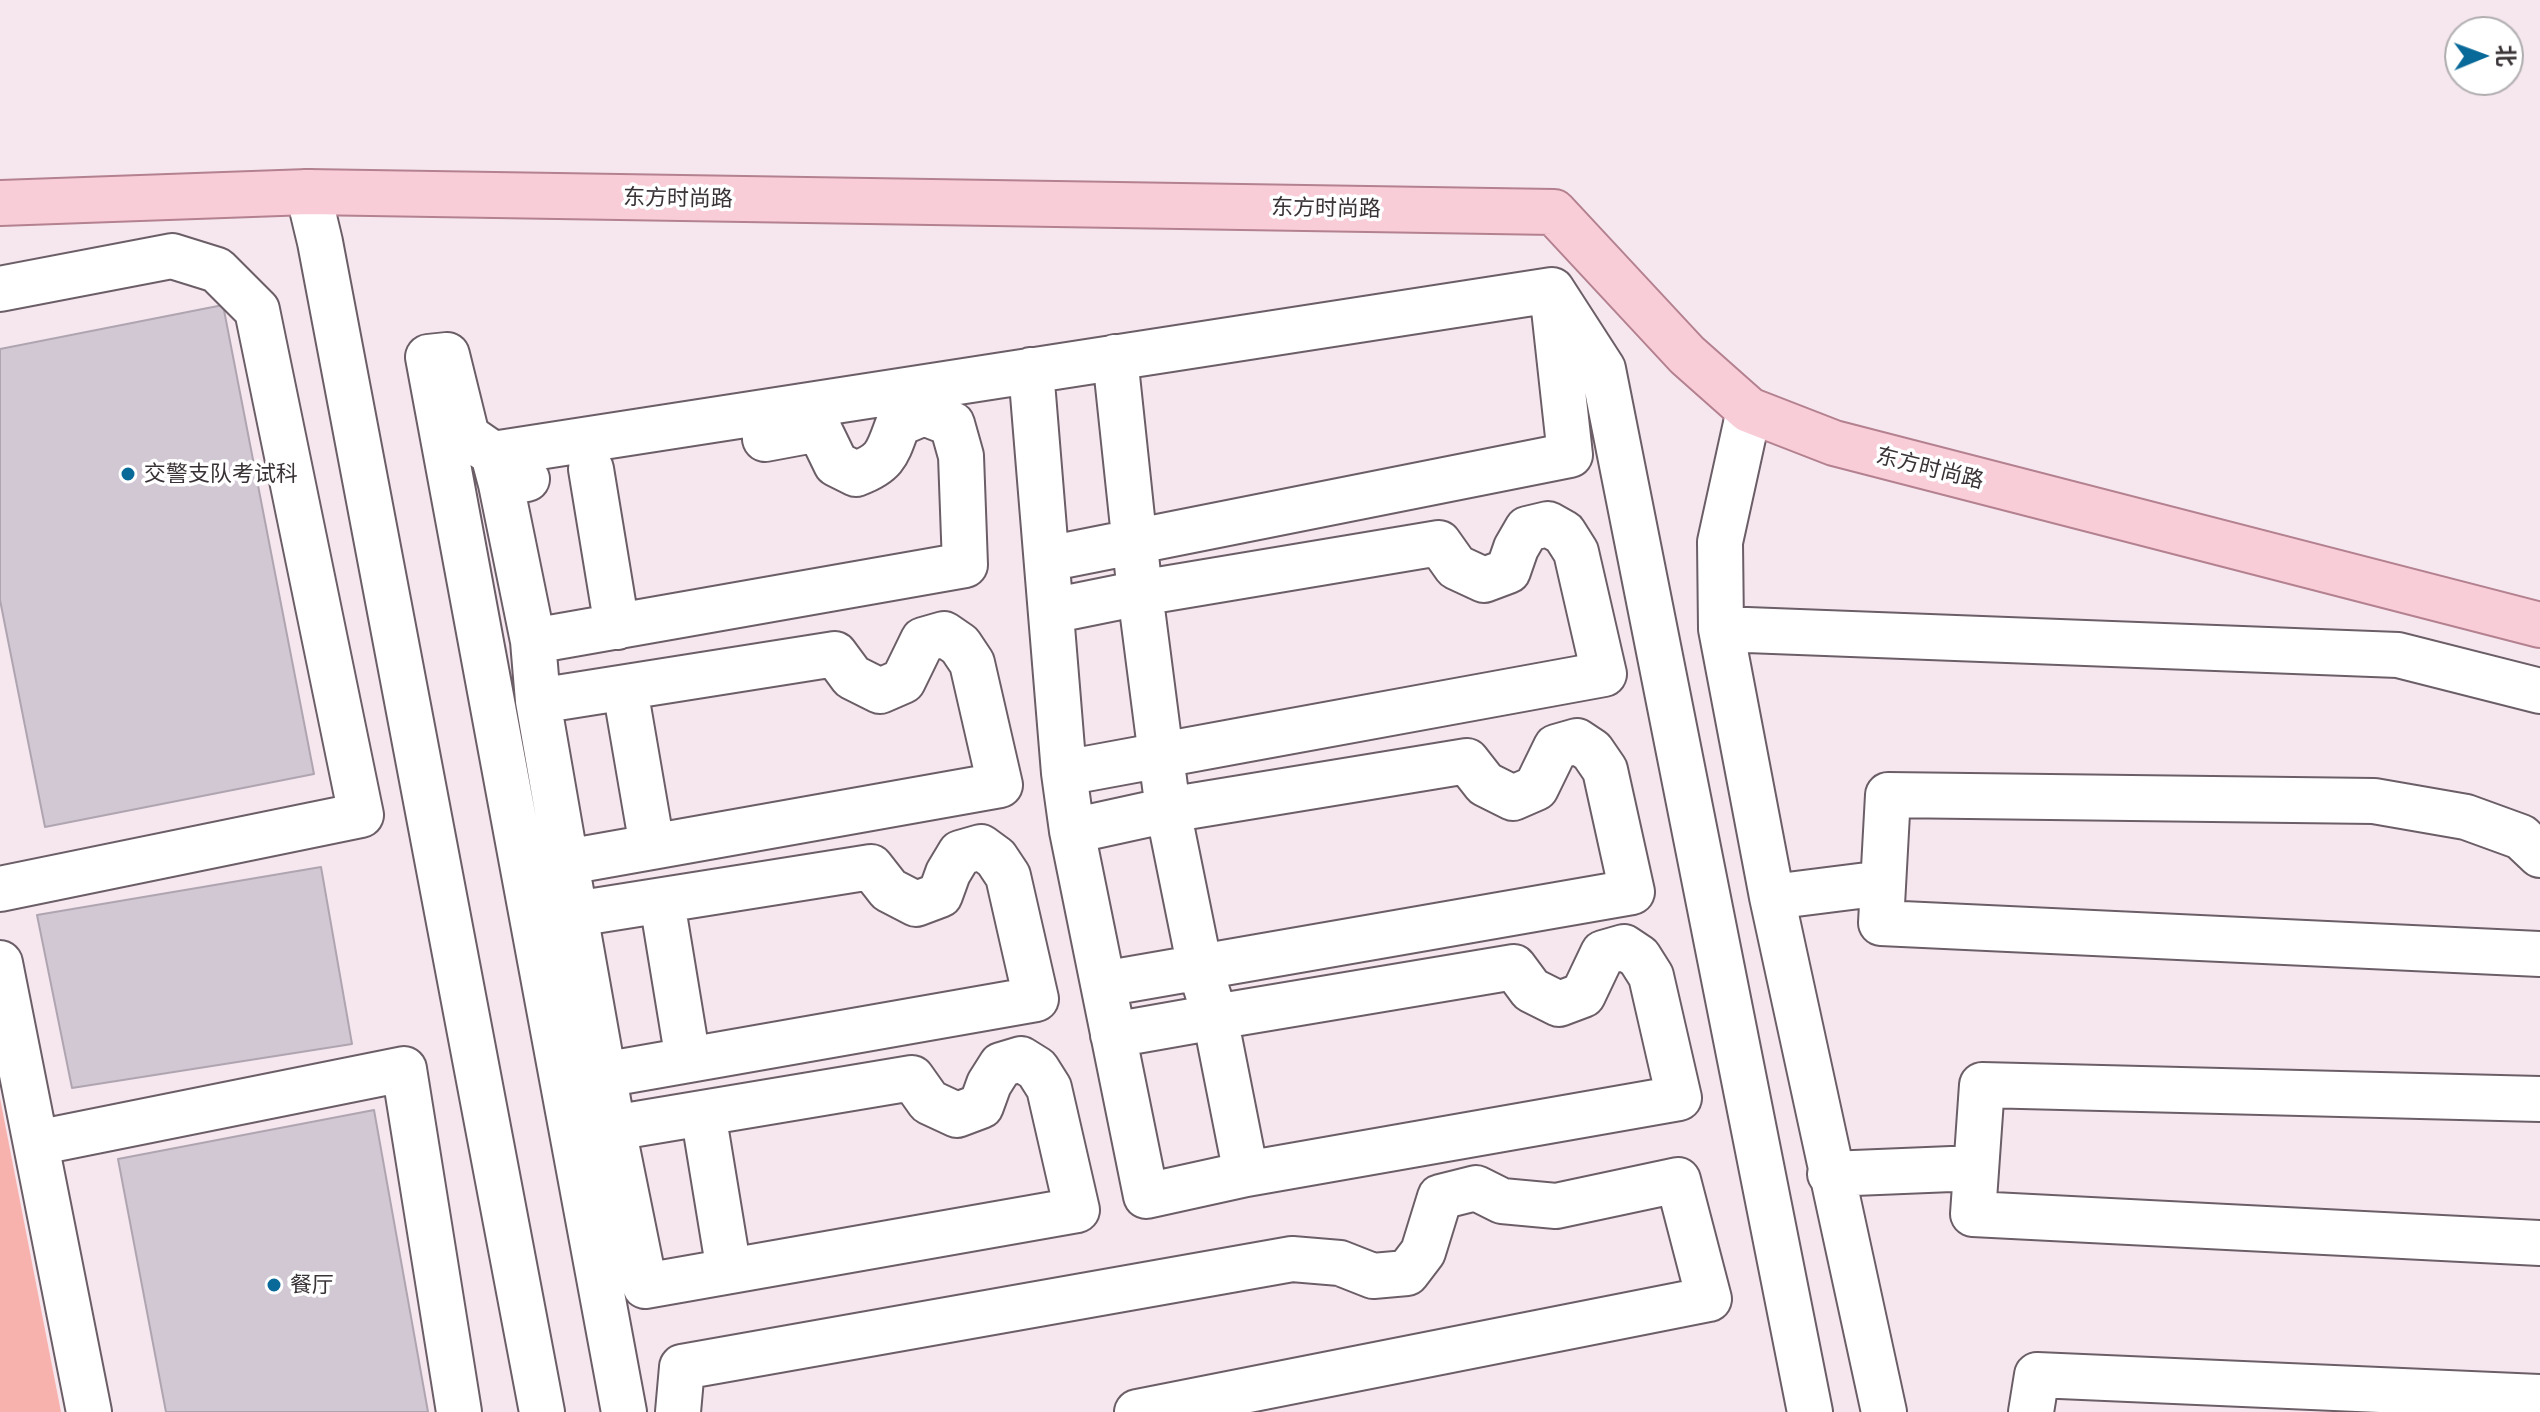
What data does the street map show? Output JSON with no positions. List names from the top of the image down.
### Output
{
  "streets": {
    "main road": ["东方时尚路"]
  },
  "places": ["交警支队考试科", "餐厅"],
  "north": "right"
}
